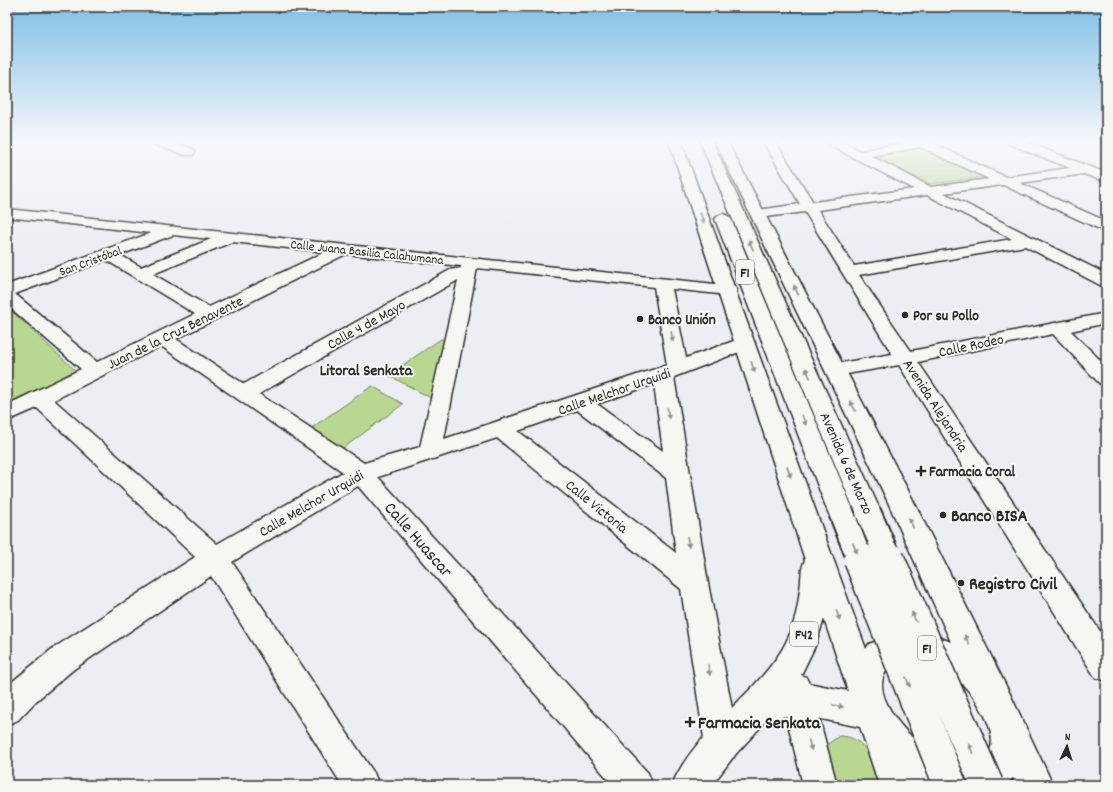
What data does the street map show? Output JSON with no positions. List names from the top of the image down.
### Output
{
  "streets": {
    "main road": ["F1", "Avenida 6 de Marzo", "F42"],
    "street": [
      "Calle Juana Basilia Calahumana",
      "San Cristóbal",
      "Calle 4 de Mayo",
      "Juan de la Cruz Benavente",
      "Calle Rodeo",
      "Calle Melchor Urquidi",
      "Avenida Alejandria",
      "Calle Victoria",
      "Calle Huascar"
    ]
  },
  "crossings": [
    ["Calle Juana Basilia Calahumana", "San Cristóbal"],
    ["Calle Juana Basilia Calahumana", "Calle 4 de Mayo"],
    ["Calle Juana Basilia Calahumana", "Juan de la Cruz Benavente"],
    ["Calle 4 de Mayo", "Calle Huascar"],
    ["Juan de la Cruz Benavente", "Calle Huascar"],
    ["Calle Rodeo", "Avenida Alejandria"],
    ["Calle Rodeo", "Avenida 6 de Marzo"],
    ["Calle Melchor Urquidi", "Calle Victoria"],
    ["Calle Melchor Urquidi", "Calle Huascar"]
  ],
  "districts": ["Litoral Senkata"],
  "places": {
    "other": [
      "Por su Pollo",
      "Banco Unión",
      "Banco BISA",
      "Registro Civil"
    ],
    "health": ["Farmacia Coral", "Farmacia Senkata"]
  },
  "north": "top"
}
